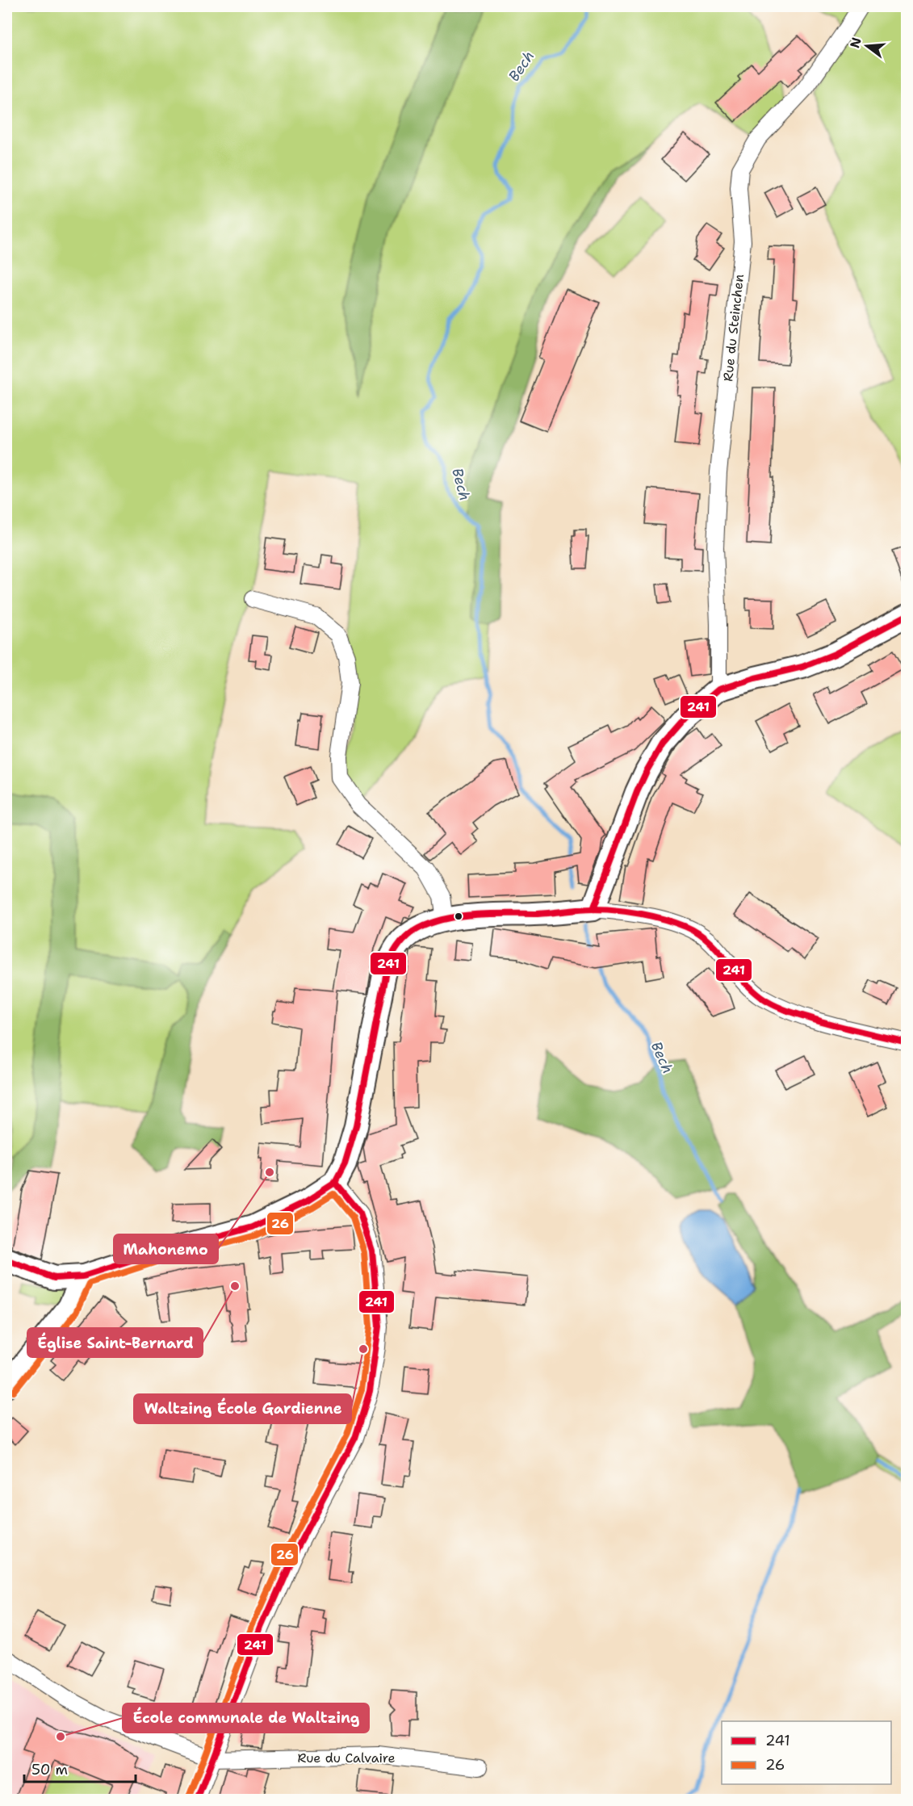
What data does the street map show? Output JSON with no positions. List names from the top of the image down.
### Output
{
  "streets": {
    "street": ["Rue du Steinchen", "Rue du Calvaire"]
  },
  "water": ["Bech"],
  "places": [
    "Mahonemo",
    "Église Saint-Bernard",
    "Waltzing École Gardienne",
    "École communale de Waltzing"
  ],
  "lines": ["transit line 241", "transit line 26"],
  "legend": ["241", "26"],
  "scale_bar": "50 m",
  "north": "left"
}
